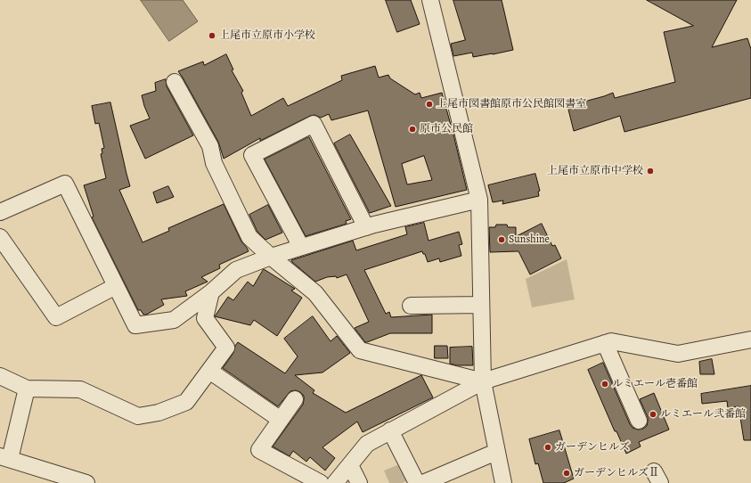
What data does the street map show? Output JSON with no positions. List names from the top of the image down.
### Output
{
  "places": [
    "上尾市立原市小学校",
    "上尾市図書館原市公民館図書室",
    "原市公民館",
    "上尾市立原市中学校",
    "Sunshine",
    "ルミエール壱番館",
    "ルミエール弐番館",
    "ガーデンヒルズ",
    "ガーデンヒルズⅡ"
  ]
}
